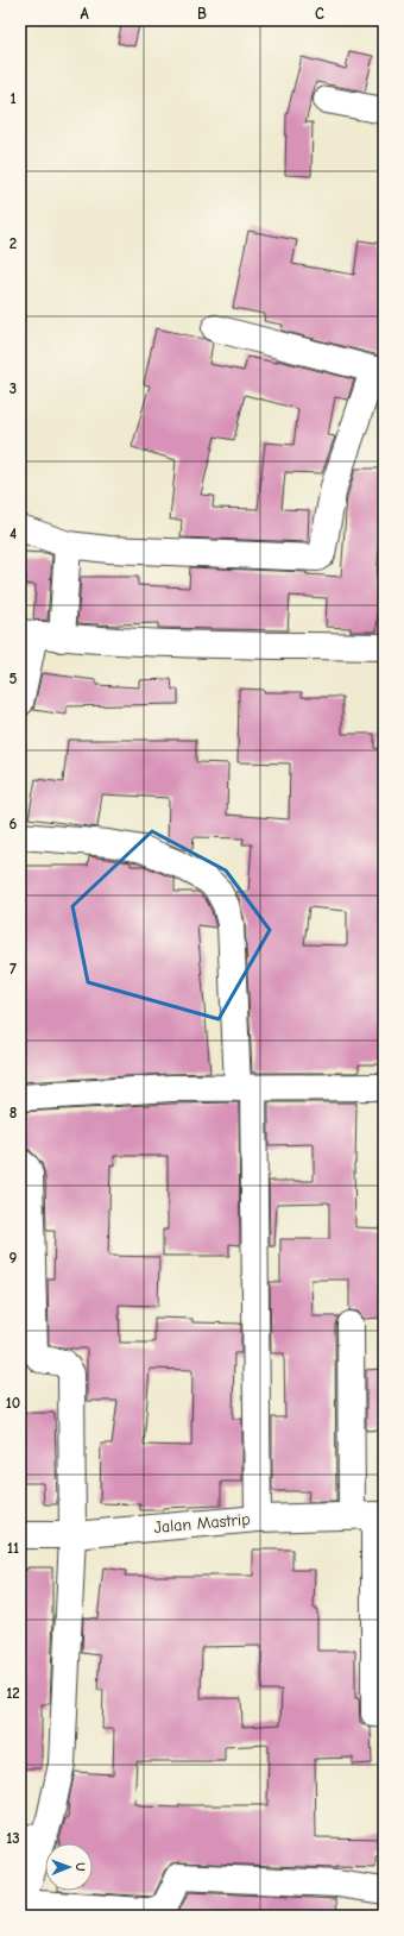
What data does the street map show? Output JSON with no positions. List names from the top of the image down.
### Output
{
  "streets": {
    "street": ["Jalan Mastrip"]
  },
  "north": "right",
  "grid": {
    "columns": ["A", "B", "C"],
    "rows": [
      "1",
      "2",
      "3",
      "4",
      "5",
      "6",
      "7",
      "8",
      "9",
      "10",
      "11",
      "12",
      "13"
    ]
  }
}
